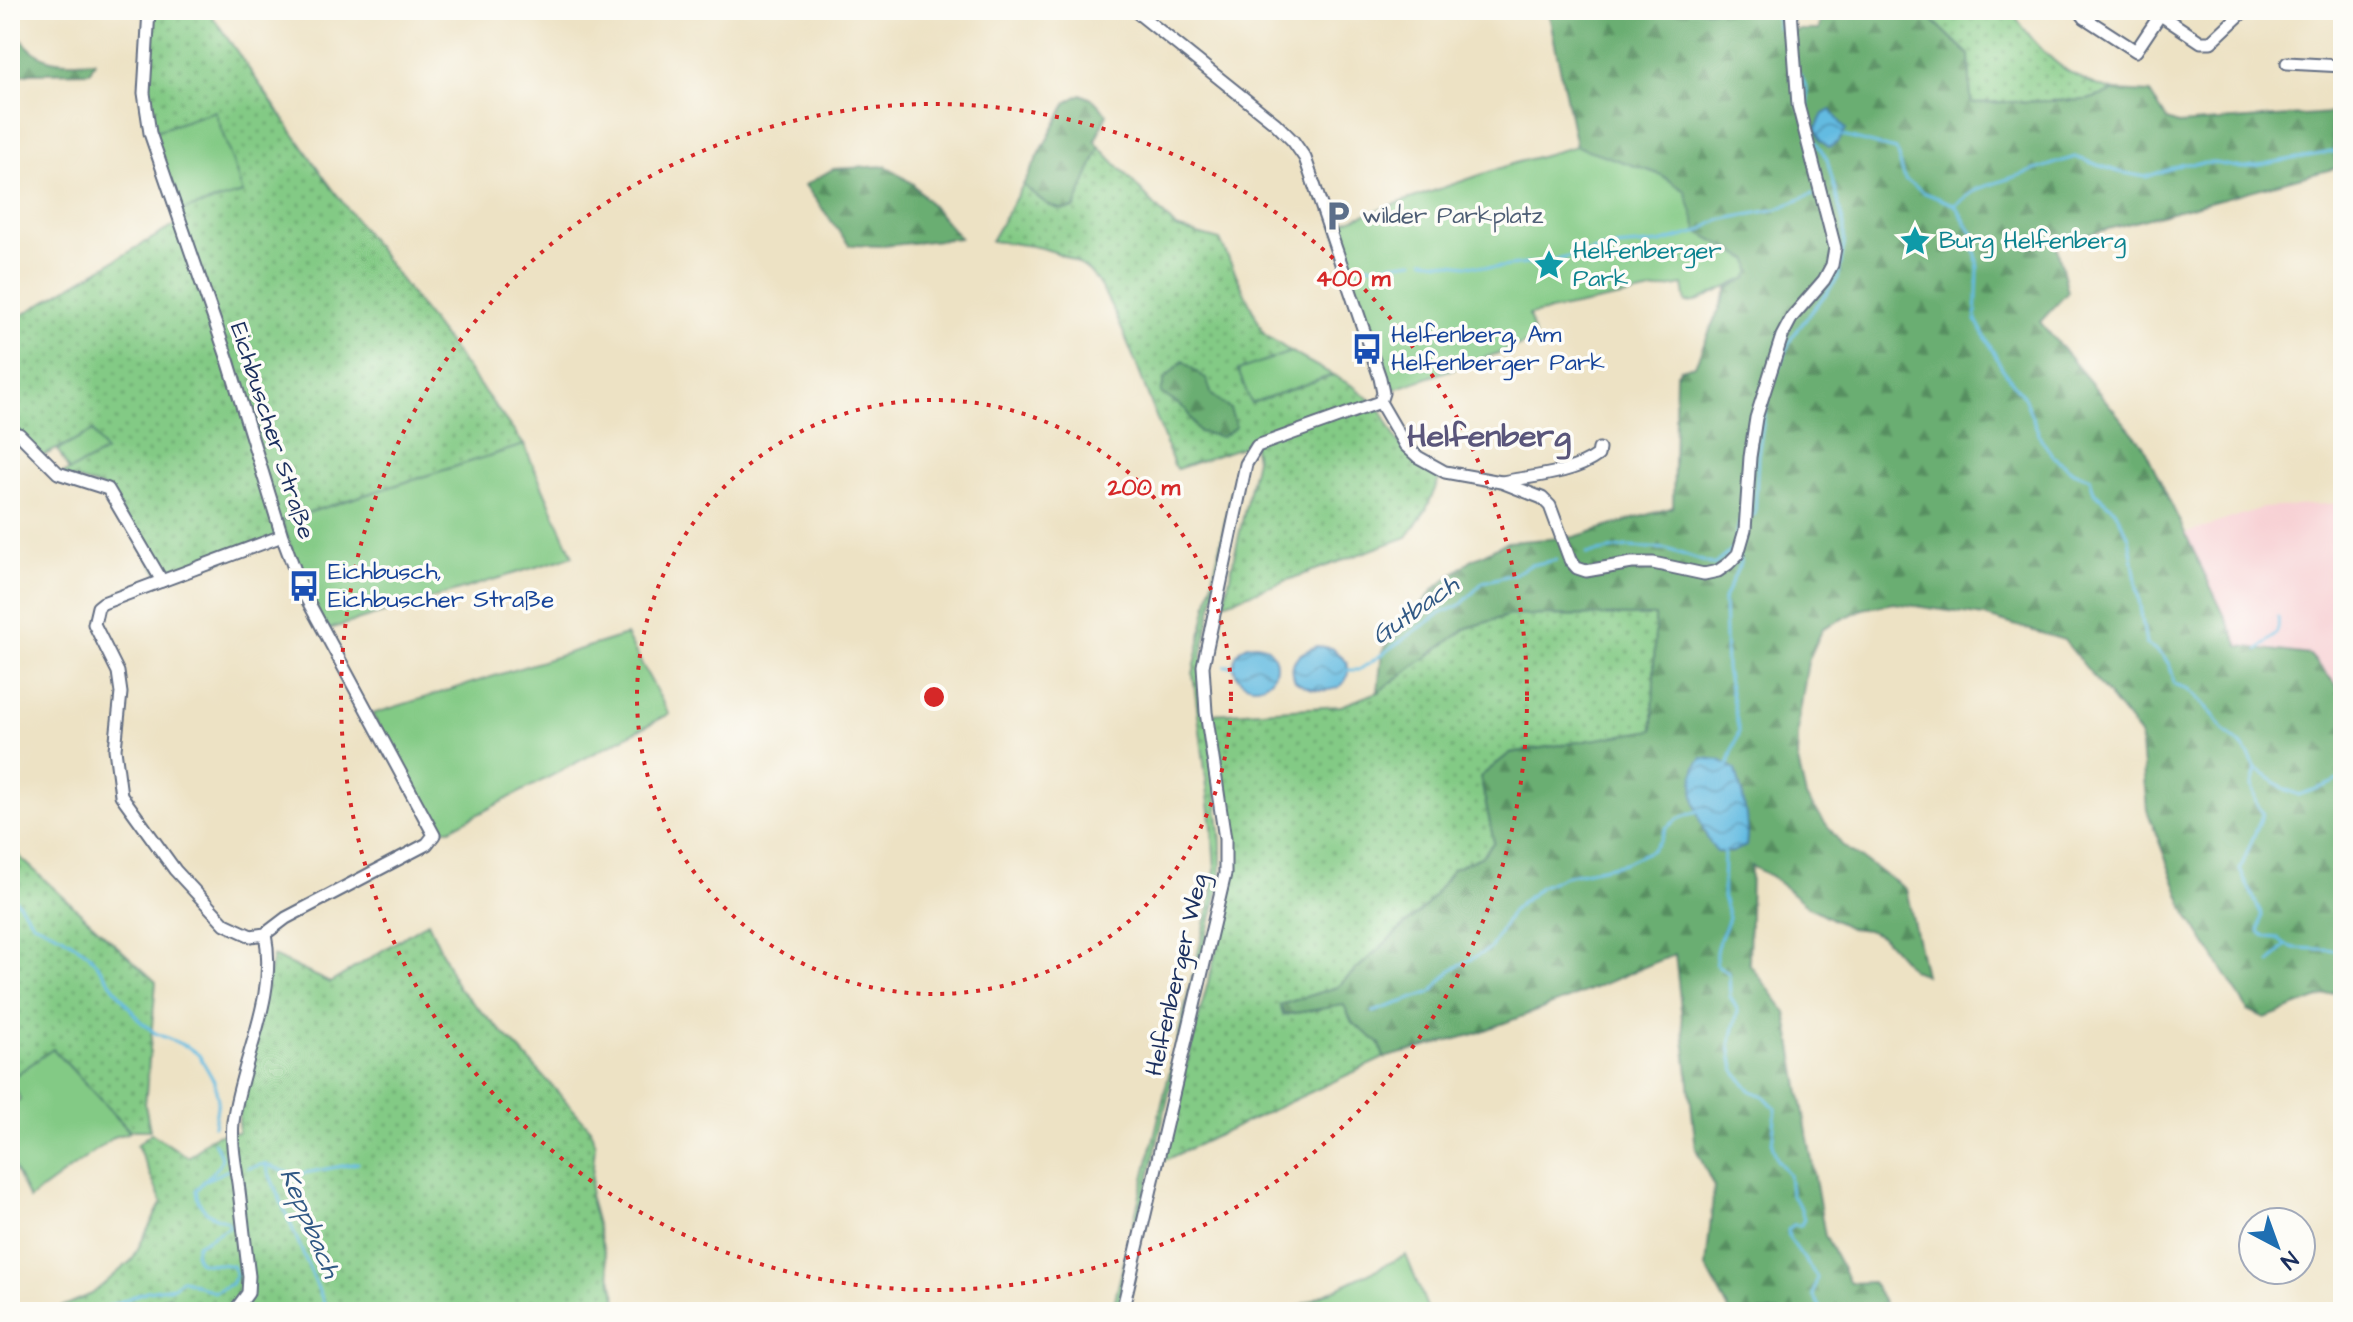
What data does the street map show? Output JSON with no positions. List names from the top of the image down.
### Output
{
  "streets": {
    "street": ["Eichbuscher Straße", "Helfenberger Weg"]
  },
  "districts": ["Helfenberg"],
  "water": ["Gutbach", "Keppbach"],
  "places": {
    "parking": ["wilder Parkplatz"],
    "place": ["Burg Helfenberg", "Helfenberger Park"],
    "bus stop": ["Helfenberg, Am Helfenberger Park", "Eichbusch, Eichbuscher Straße"]
  },
  "north": "bottom right",
  "rings": ["400 m", "200 m"]
}
